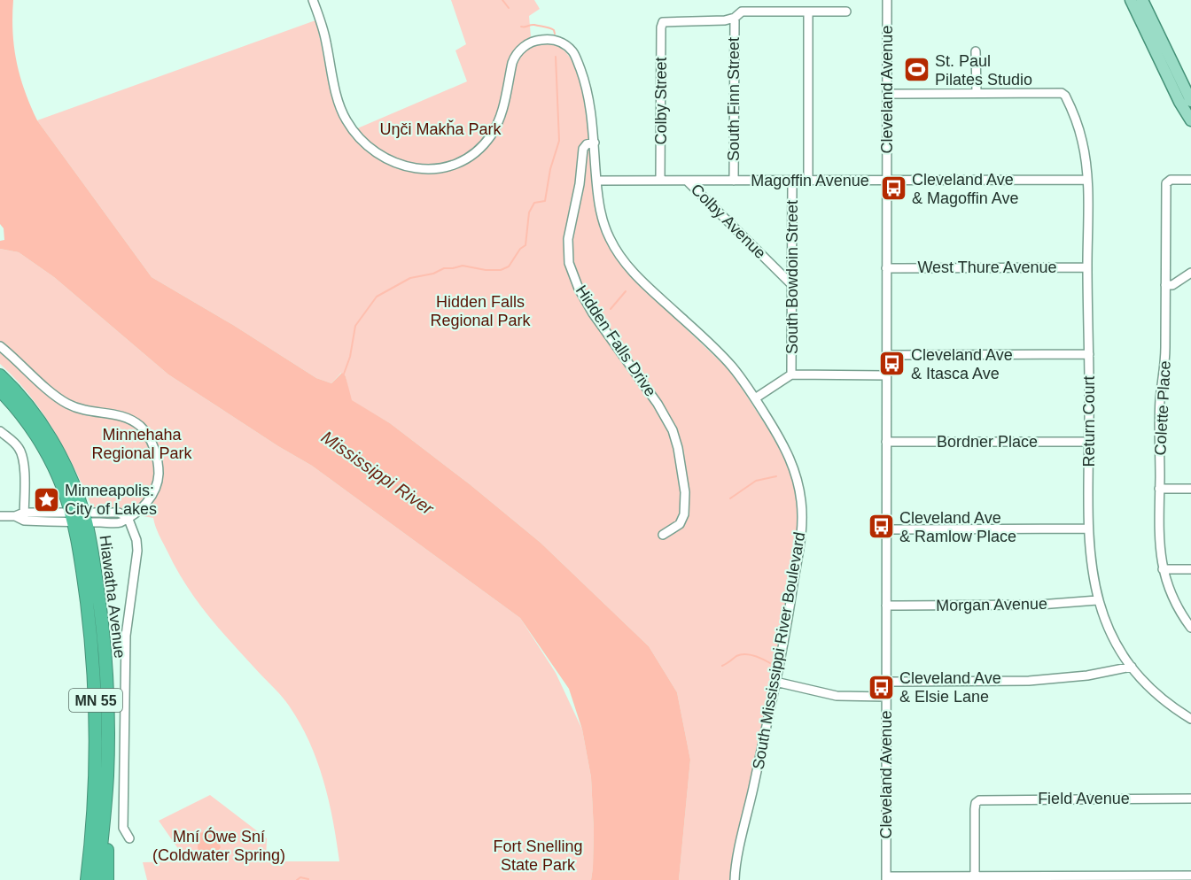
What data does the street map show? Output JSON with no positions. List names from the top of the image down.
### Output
{
  "streets": {
    "highway": ["Hiawatha Avenue", "MN 55"],
    "street": [
      "Cleveland Avenue",
      "South Finn Street",
      "Colby Street",
      "Magoffin Avenue",
      "Colby Avenue",
      "West Thure Avenue",
      "South Bowdoin Street",
      "Hidden Falls Drive",
      "Colette Place",
      "Return Court",
      "Bordner Place",
      "Morgan Avenue",
      "South Mississippi River Boulevard",
      "Field Avenue"
    ]
  },
  "crossings": [
    ["Cleveland Avenue", "Magoffin Avenue"],
    ["Cleveland Avenue", "West Thure Avenue"],
    ["Cleveland Avenue", "Bordner Place"],
    ["Cleveland Avenue", "Morgan Avenue"],
    ["South Finn Street", "Colby Street"],
    ["South Finn Street", "Magoffin Avenue"],
    ["Colby Street", "Magoffin Avenue"],
    ["Magoffin Avenue", "Colby Avenue"],
    ["Magoffin Avenue", "South Bowdoin Street"],
    ["Magoffin Avenue", "Return Court"],
    ["Magoffin Avenue", "South Mississippi River Boulevard"],
    ["Colby Avenue", "South Bowdoin Street"],
    ["West Thure Avenue", "Return Court"],
    ["Hidden Falls Drive", "South Mississippi River Boulevard"],
    ["Return Court", "Bordner Place"],
    ["Return Court", "Morgan Avenue"],
    ["Hiawatha Avenue", "MN 55"]
  ],
  "water": ["Mississippi River"],
  "parks": [
    "Uŋči Makȟa Park",
    "Hidden Falls Regional Park",
    "Minnehaha Regional Park",
    "Mní Ówe Sní (Coldwater Spring)",
    "Fort Snelling State Park"
  ],
  "places": {
    "sports": ["St. Paul Pilates Studio"],
    "bus stop": [
      "Cleveland Ave & Magoffin Ave",
      "Cleveland Ave & Itasca Ave",
      "Cleveland Ave & Ramlow Place",
      "Cleveland Ave & Elsie Lane"
    ],
    "place": ["Minneapolis: City of Lakes"]
  }
}
